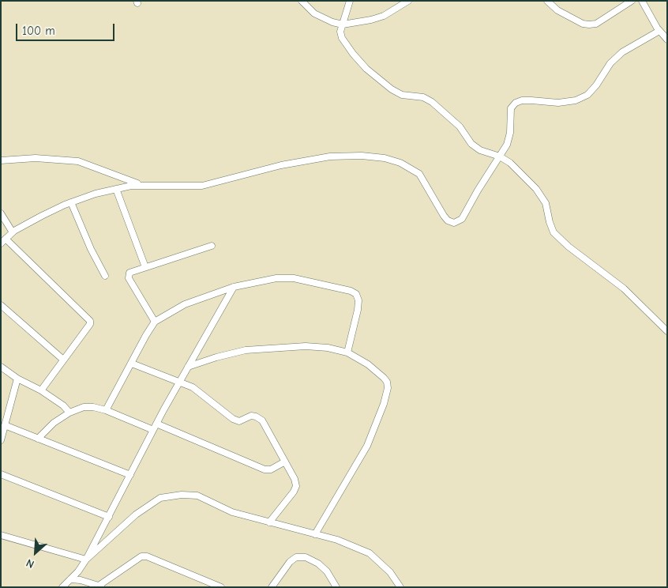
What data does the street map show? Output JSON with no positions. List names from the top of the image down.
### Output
{
  "scale_bar": "100 m",
  "north": "bottom left"
}
